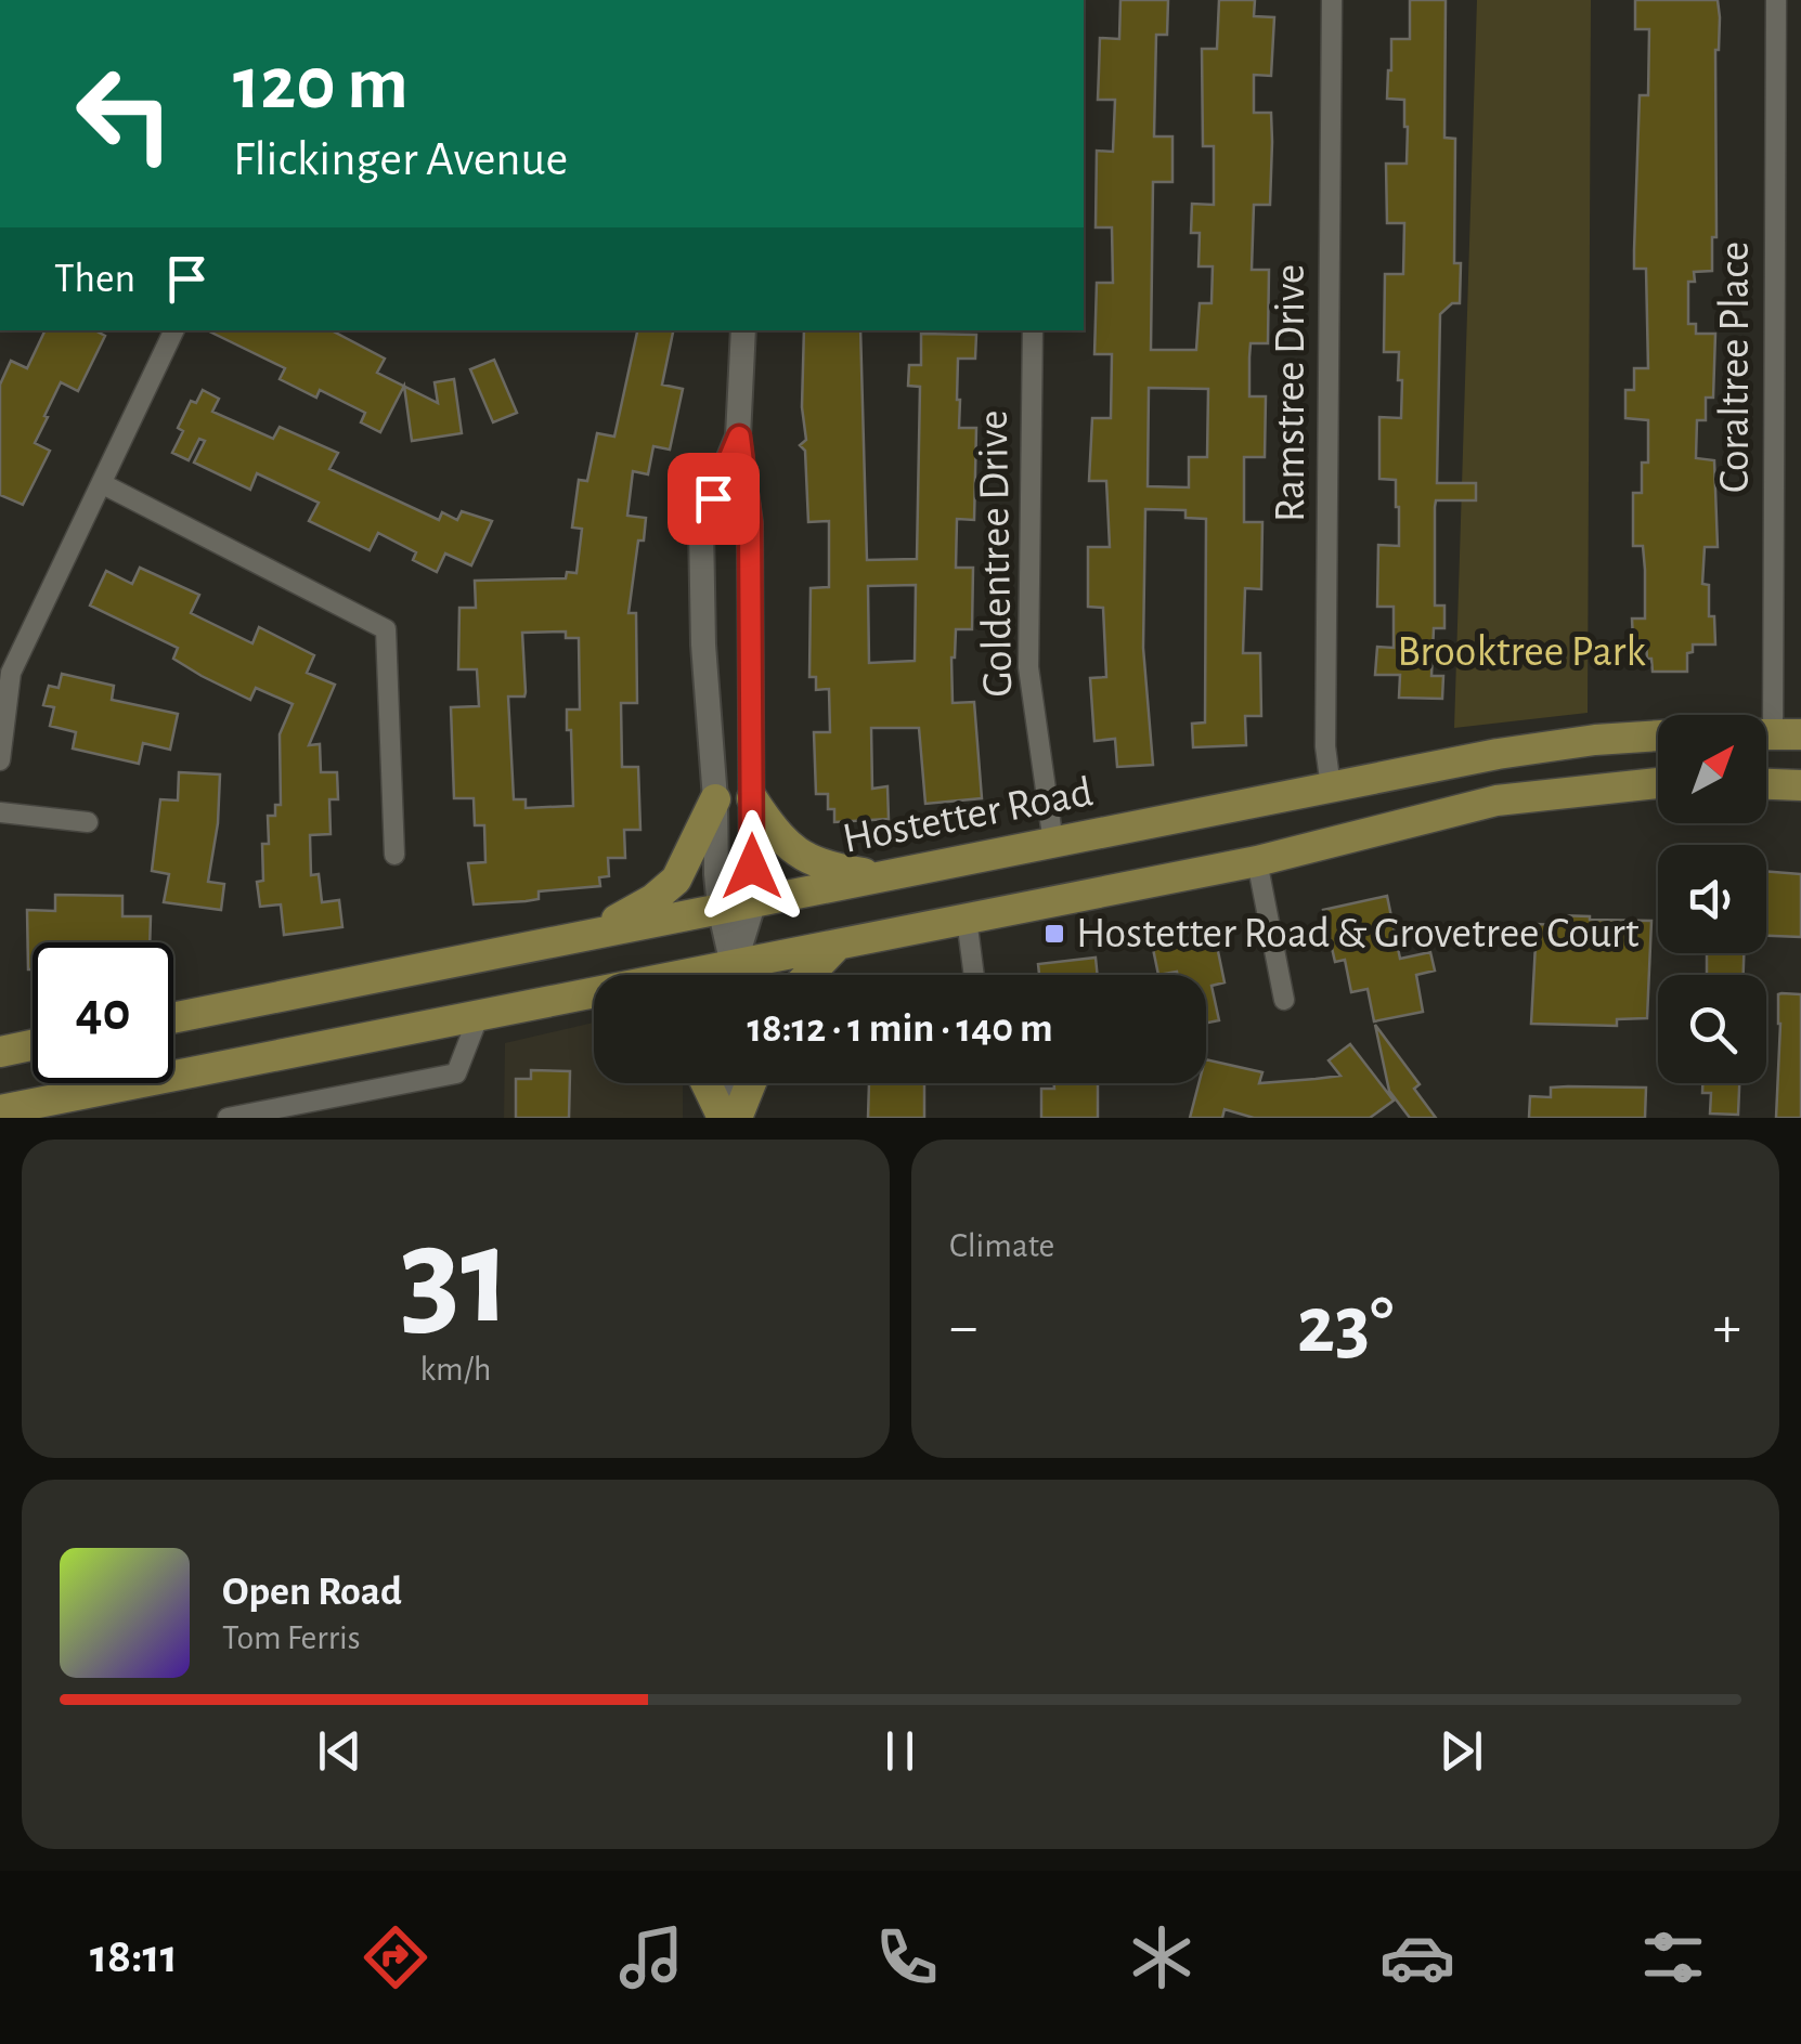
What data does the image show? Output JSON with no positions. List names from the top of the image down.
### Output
{
  "streets": {
    "main road": ["Hostetter Road"],
    "street": ["Coraltree Place", "Ramstree Drive", "Goldentree Drive"]
  },
  "crossings": [
    ["Ramstree Drive", "Hostetter Road"],
    ["Goldentree Drive", "Hostetter Road"]
  ],
  "parks": ["Brooktree Park"],
  "places": {
    "transit": ["Hostetter Road & Grovetree Court"]
  },
  "north": "top right",
  "page": {
    "turn": ["120 m", "Flickinger Avenue"],
    "then": "Then",
    "limit": "40",
    "trip": "18:12 · 1 min · 140 m",
    "tile": [
      ["31", "km/h"],
      "Climate"
    ],
    "heat": ["−", "23°", "+"],
    "song": ["Open Road", "Tom Ferris"],
    "tabs": "18:11"
  }
}
